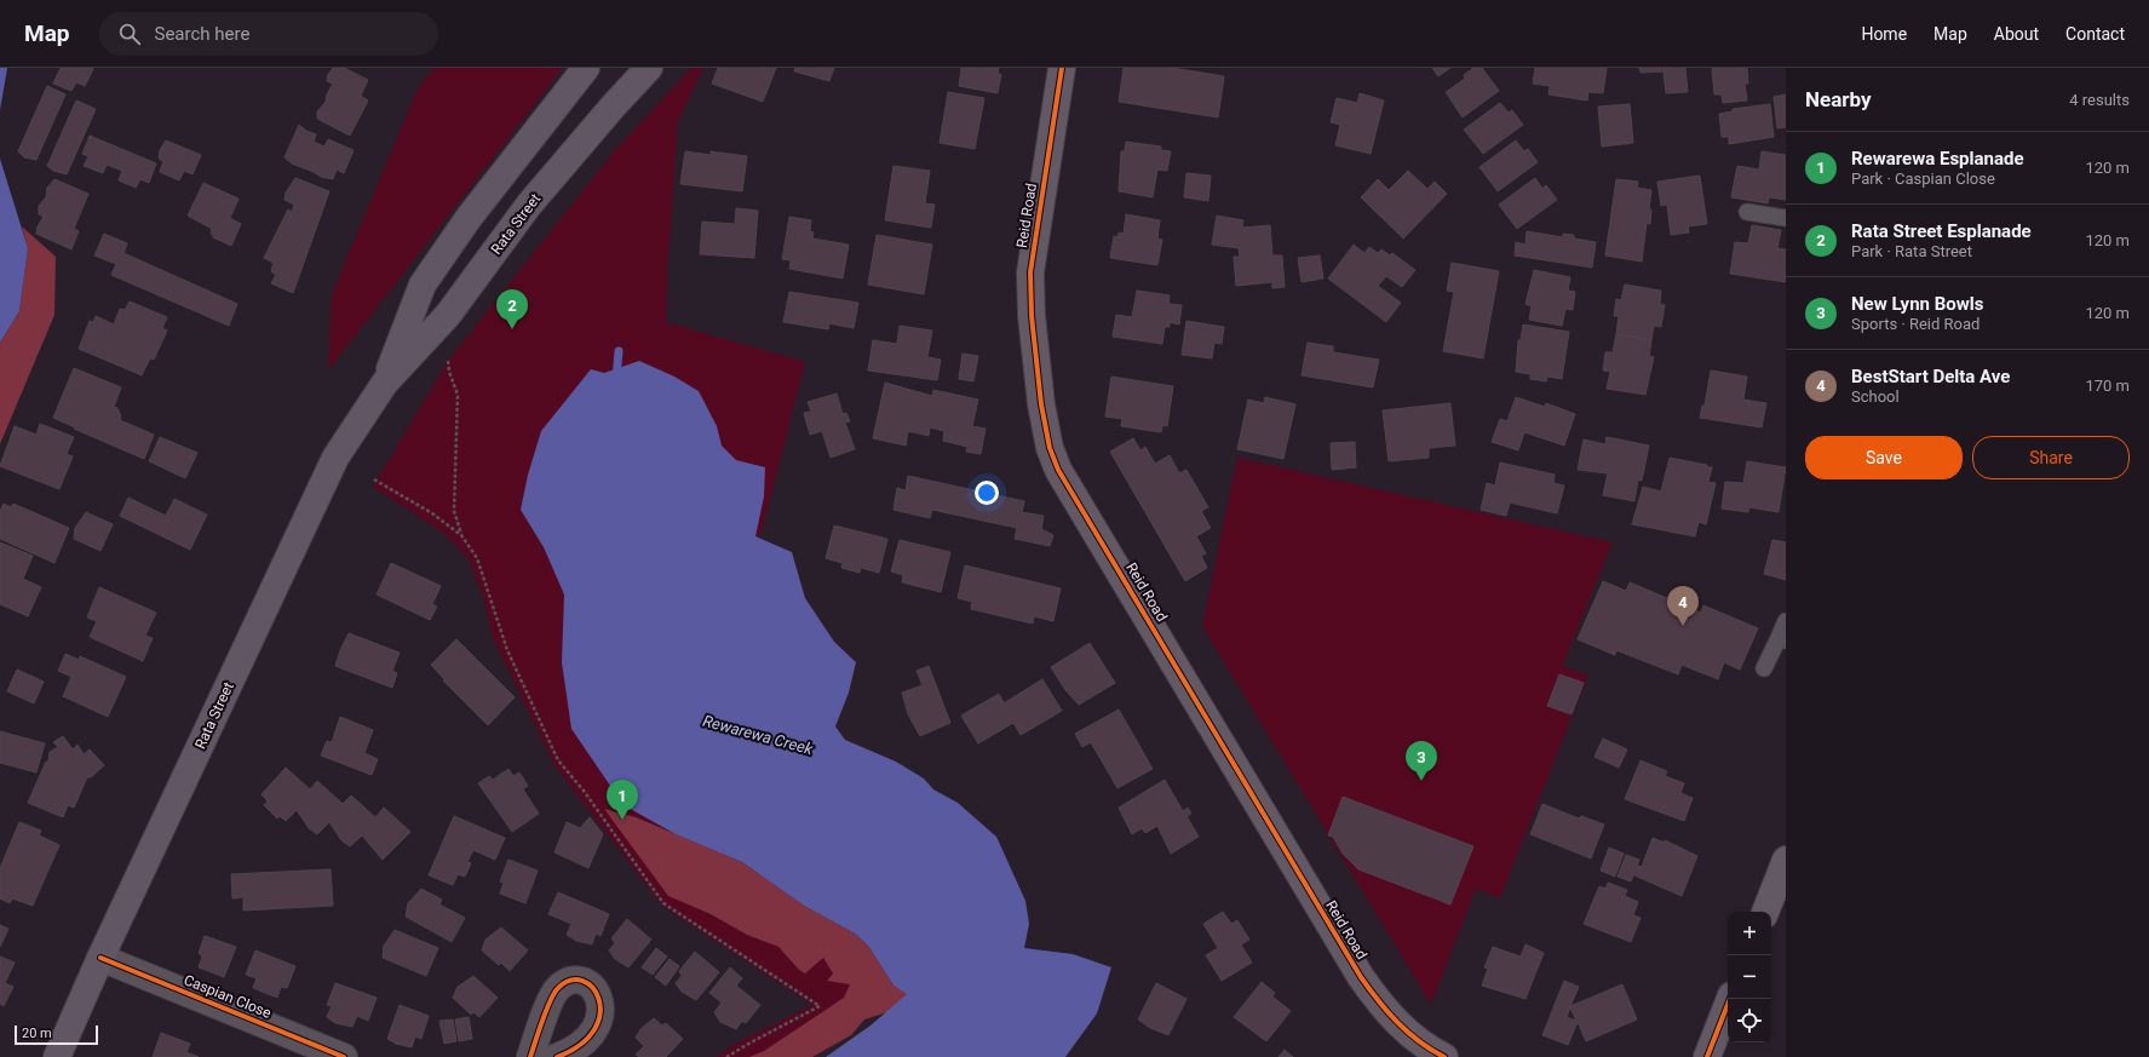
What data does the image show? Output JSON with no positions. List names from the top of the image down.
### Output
{
  "streets": {
    "main road": ["Rata Street"],
    "street": ["Reid Road", "Caspian Close"]
  },
  "crossings": [
    ["Rata Street", "Caspian Close"]
  ],
  "water": ["Rewarewa Creek"],
  "scale_bar": "20 m",
  "page": {
    "header": "Map",
    "search": "Search here",
    "nav": [
      "Home",
      "Map",
      "About",
      "Contact"
    ],
    "heading": ["Nearby", "4 results"],
    "list": [
      {
        "mark": "1",
        "name": "Rewarewa Esplanade",
        "note": "Park · Caspian Close",
        "value": "120 m"
      },
      {
        "mark": "2",
        "name": "Rata Street Esplanade",
        "note": "Park · Rata Street",
        "value": "120 m"
      },
      {
        "mark": "3",
        "name": "New Lynn Bowls",
        "note": "Sports · Reid Road",
        "value": "120 m"
      },
      {
        "mark": "4",
        "name": "BestStart Delta Ave",
        "note": "School",
        "value": "170 m"
      }
    ],
    "pins": [
      "2",
      "4",
      "3",
      "1"
    ],
    "buttons": ["Save", "Share"],
    "map_buttons": ["+", "−"],
    "scale": "20 m"
  }
}
